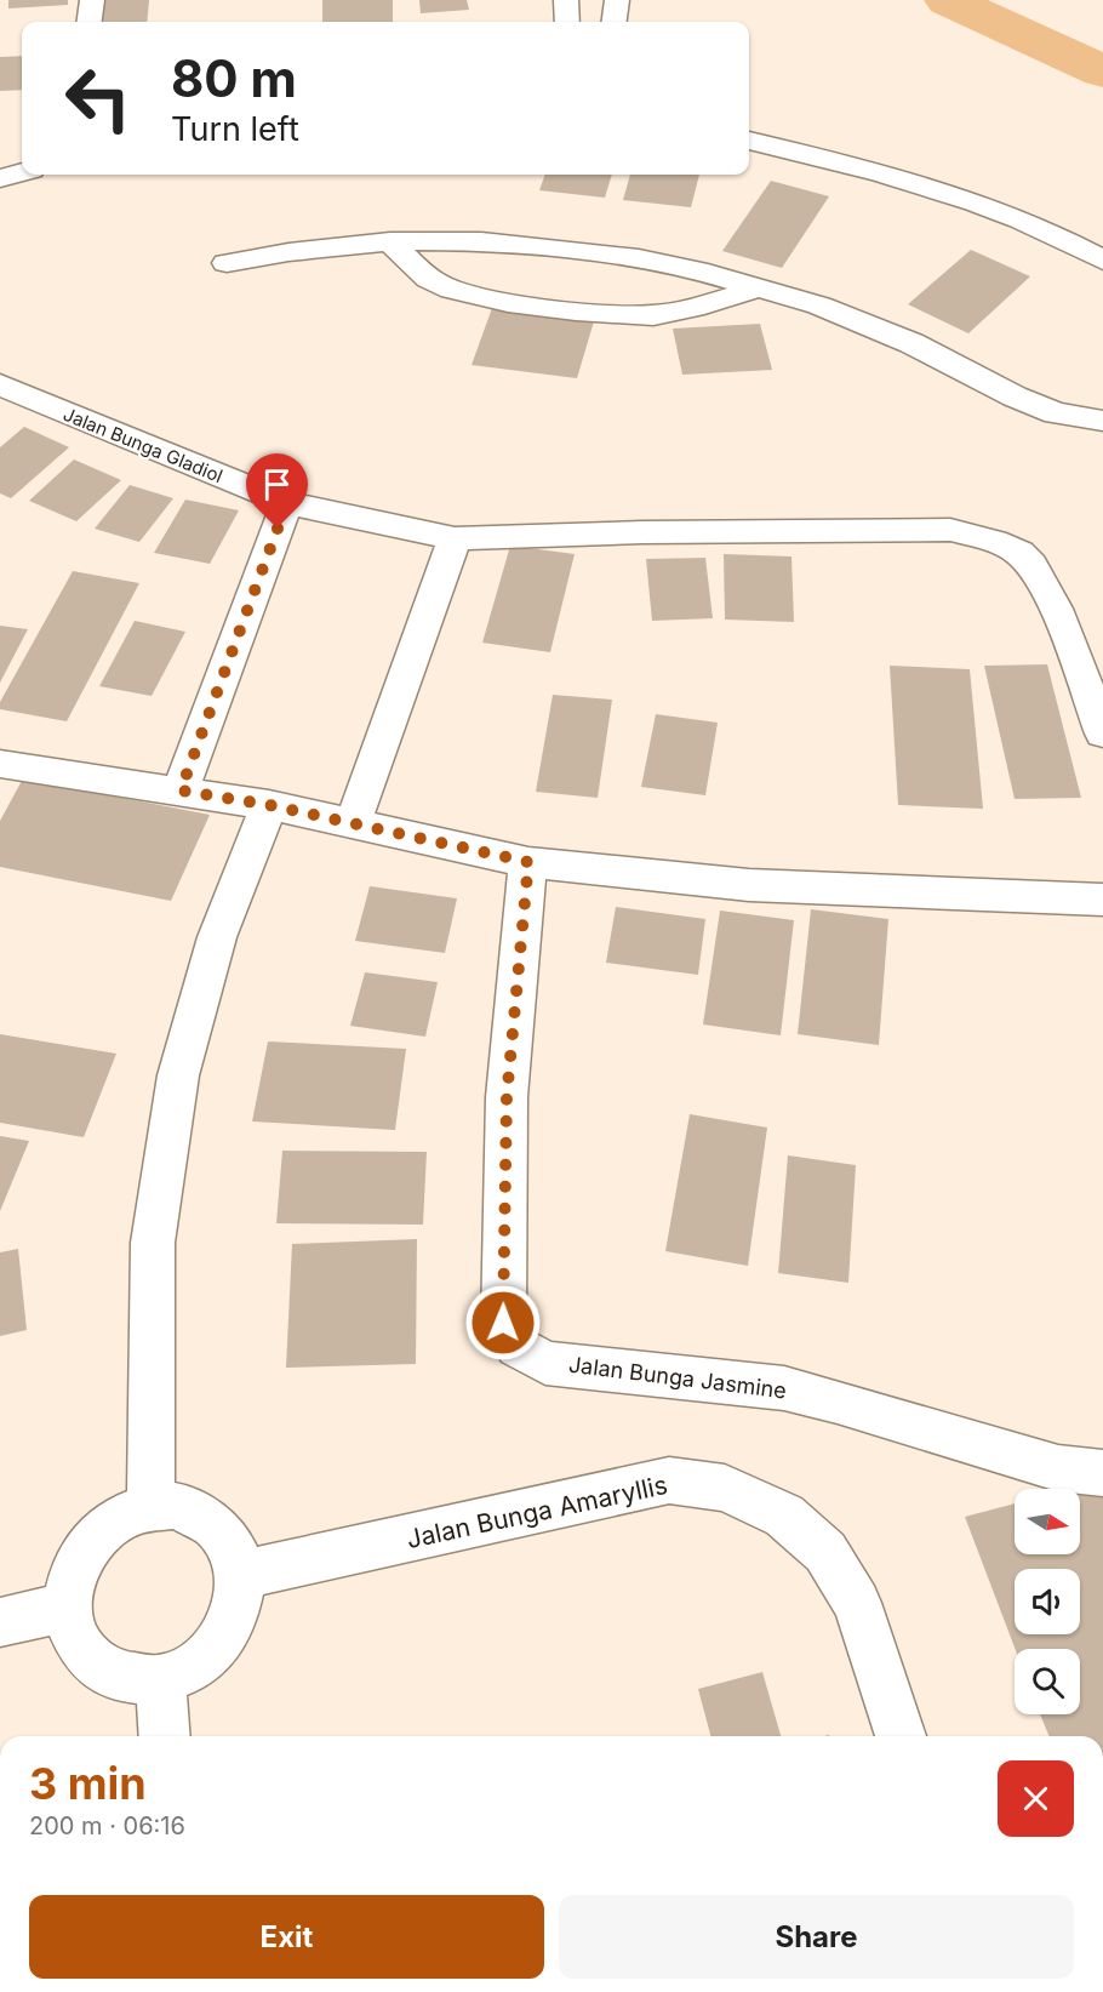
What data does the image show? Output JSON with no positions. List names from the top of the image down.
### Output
{
  "streets": {
    "street": ["Jalan Bunga Gladiol", "Jalan Bunga Jasmine", "Jalan Bunga Amaryllis"]
  },
  "north": "right",
  "page": {
    "turn": ["80 m", "Turn left"],
    "heading": ["3 min", "200 m · 06:16"],
    "buttons": ["Exit", "Share"]
  }
}
